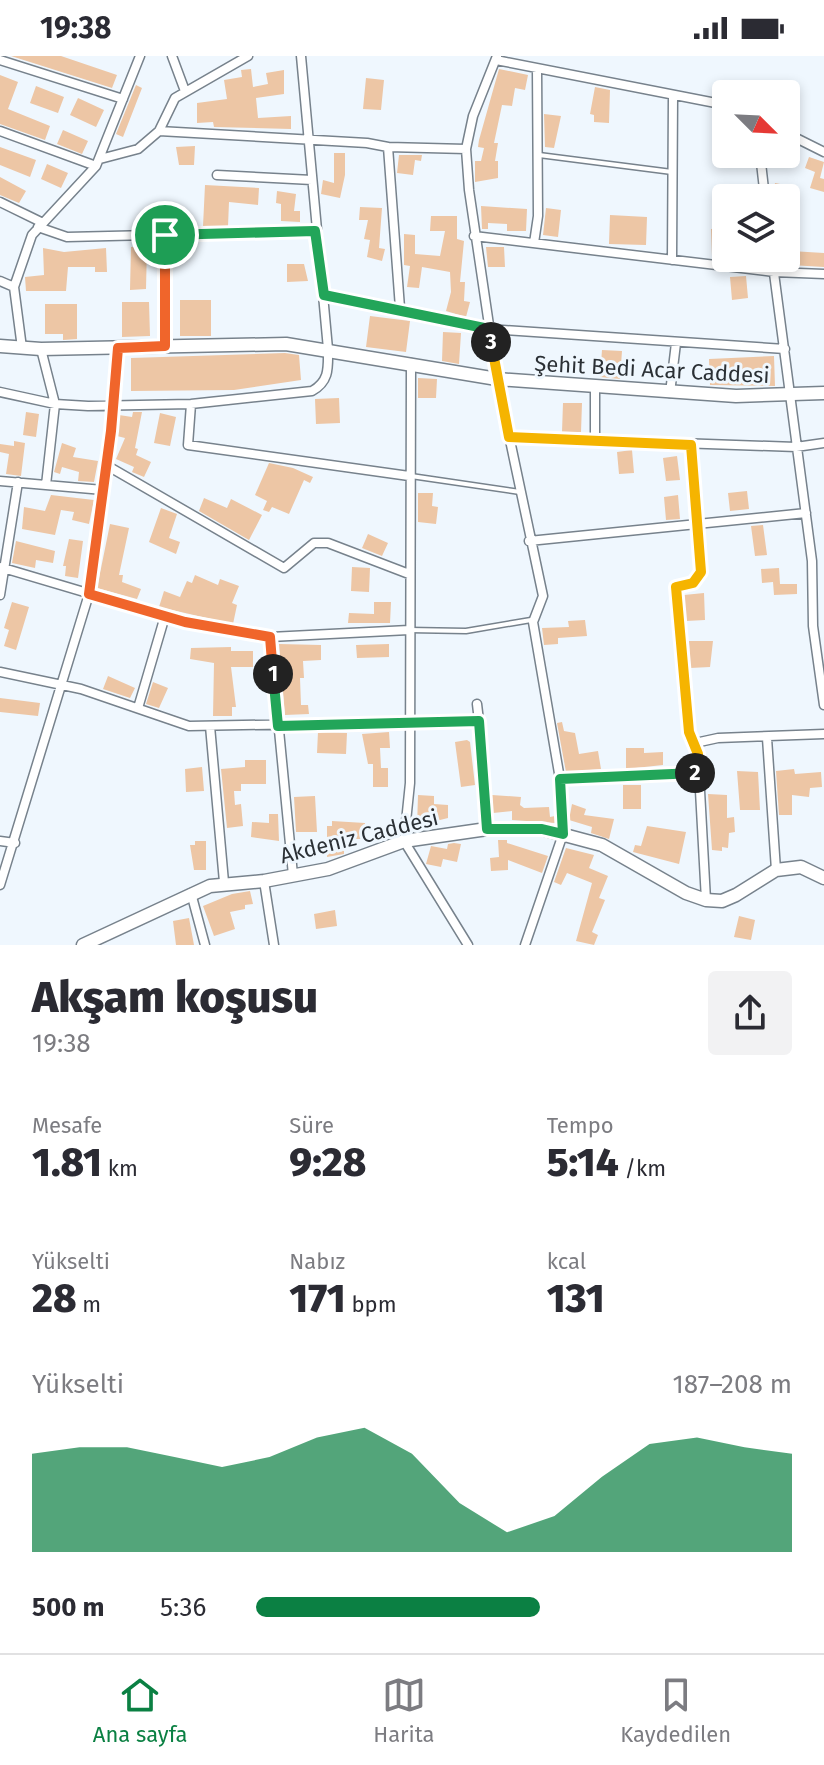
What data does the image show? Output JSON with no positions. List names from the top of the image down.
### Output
{
  "streets": {
    "street": ["Şehit Bedi Acar Caddesi", "Akdeniz Caddesi"]
  },
  "north": "bottom right",
  "page": {
    "status": "19:38",
    "pins": ["3", "1", "2"],
    "heading": ["Akşam koşusu", "19:38"],
    "stats": [
      ["Mesafe", "1.81 km"],
      ["Süre", "9:28"],
      ["Tempo", "5:14 /km"],
      ["Yükselti", "28 m"],
      ["Nabız", "171 bpm"],
      ["kcal", "131"]
    ],
    "chart": ["Yükselti", "187–208 m"],
    "list": [
      {
        "name": "500 m",
        "note": "5:36"
      }
    ],
    "tabs": ["Ana sayfa", "Harita", "Kaydedilen"]
  }
}
